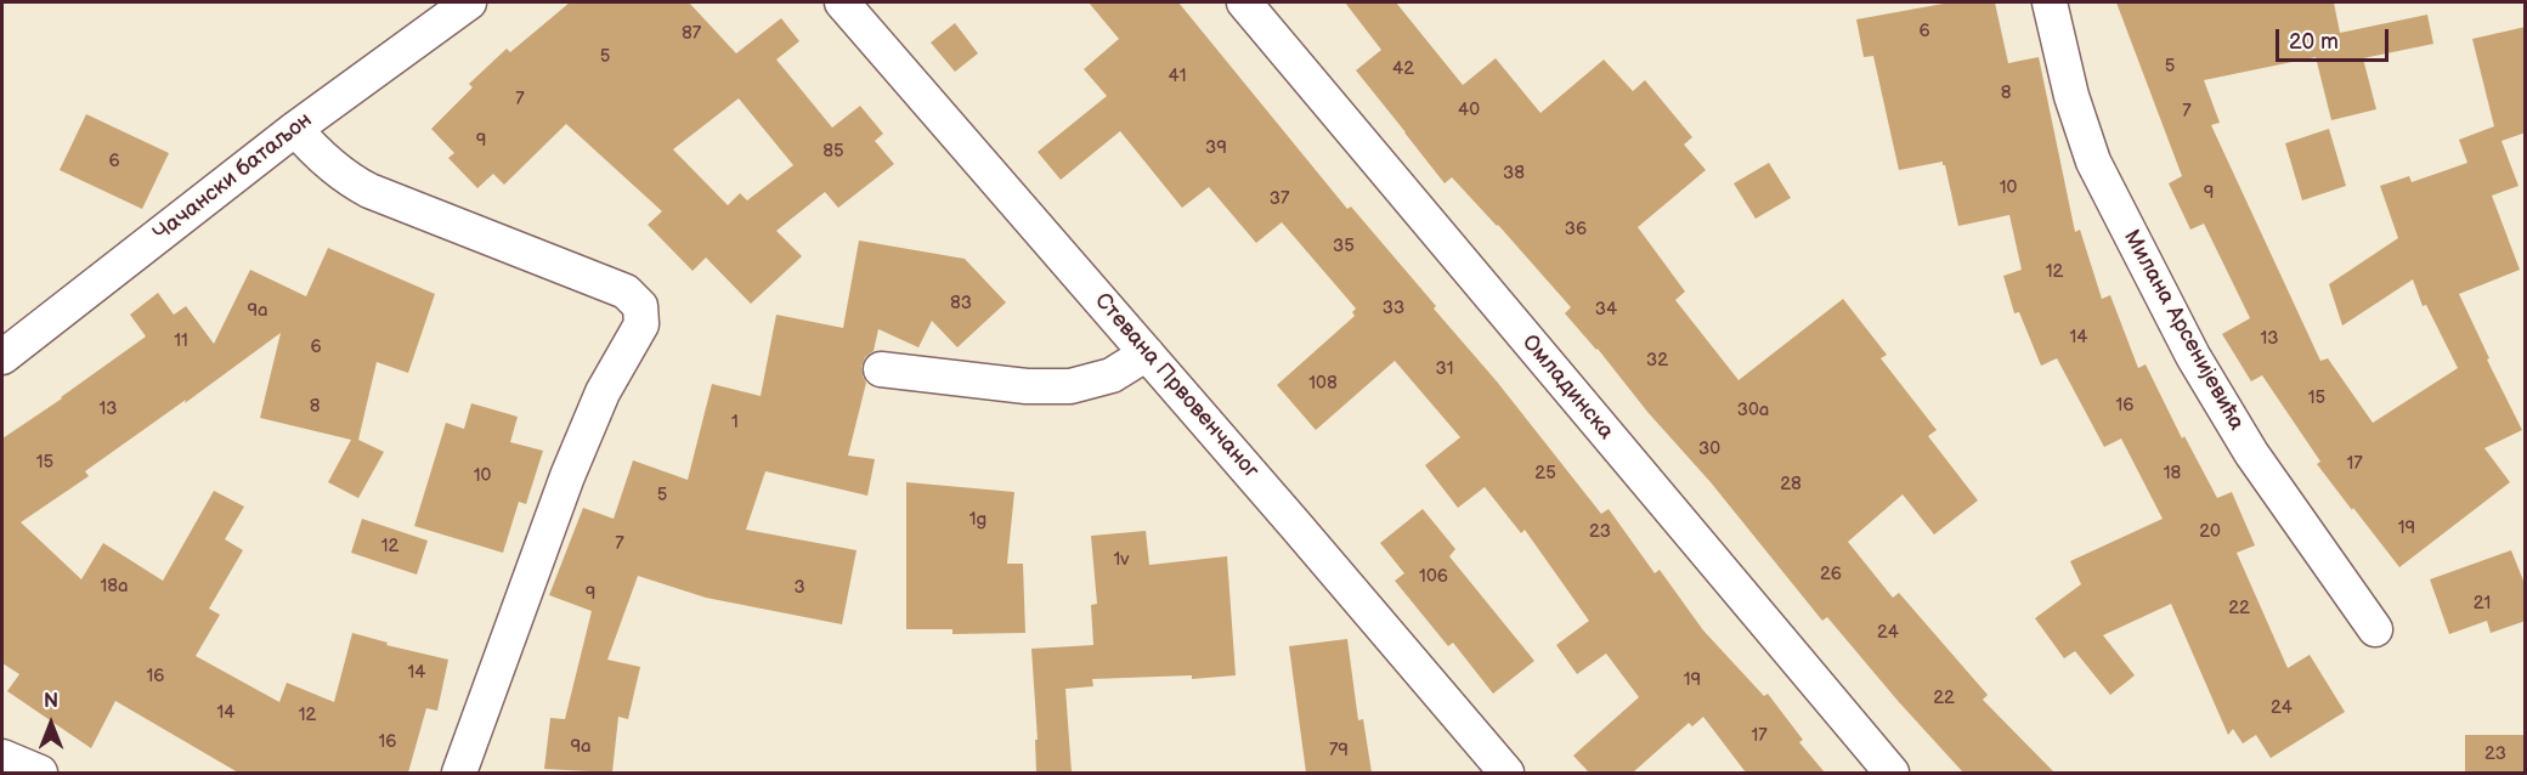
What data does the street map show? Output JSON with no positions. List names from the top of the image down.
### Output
{
  "streets": {
    "street": [
      "Чачански батаљон",
      "Милана Арсенијевића",
      "Стевана Првовенчаног",
      "Омладинска"
    ]
  },
  "house_numbers": [
    "6",
    "87",
    "5",
    "5",
    "42",
    "41",
    "8",
    "7",
    "40",
    "7",
    "9",
    "39",
    "85",
    "6",
    "38",
    "10",
    "9",
    "37",
    "36",
    "35",
    "12",
    "83",
    "33",
    "34",
    "9a",
    "14",
    "13",
    "11",
    "6",
    "32",
    "31",
    "108",
    "15",
    "16",
    "8",
    "13",
    "30a",
    "1",
    "30",
    "15",
    "17",
    "25",
    "18",
    "10",
    "28",
    "5",
    "1g",
    "19",
    "23",
    "20",
    "7",
    "12",
    "1v",
    "26",
    "106",
    "18a",
    "3",
    "9",
    "21",
    "22",
    "24",
    "14",
    "16",
    "19",
    "22",
    "24",
    "14",
    "12",
    "17",
    "16",
    "9a",
    "79",
    "23"
  ],
  "scale_bar": "20 m",
  "north": "top"
}
